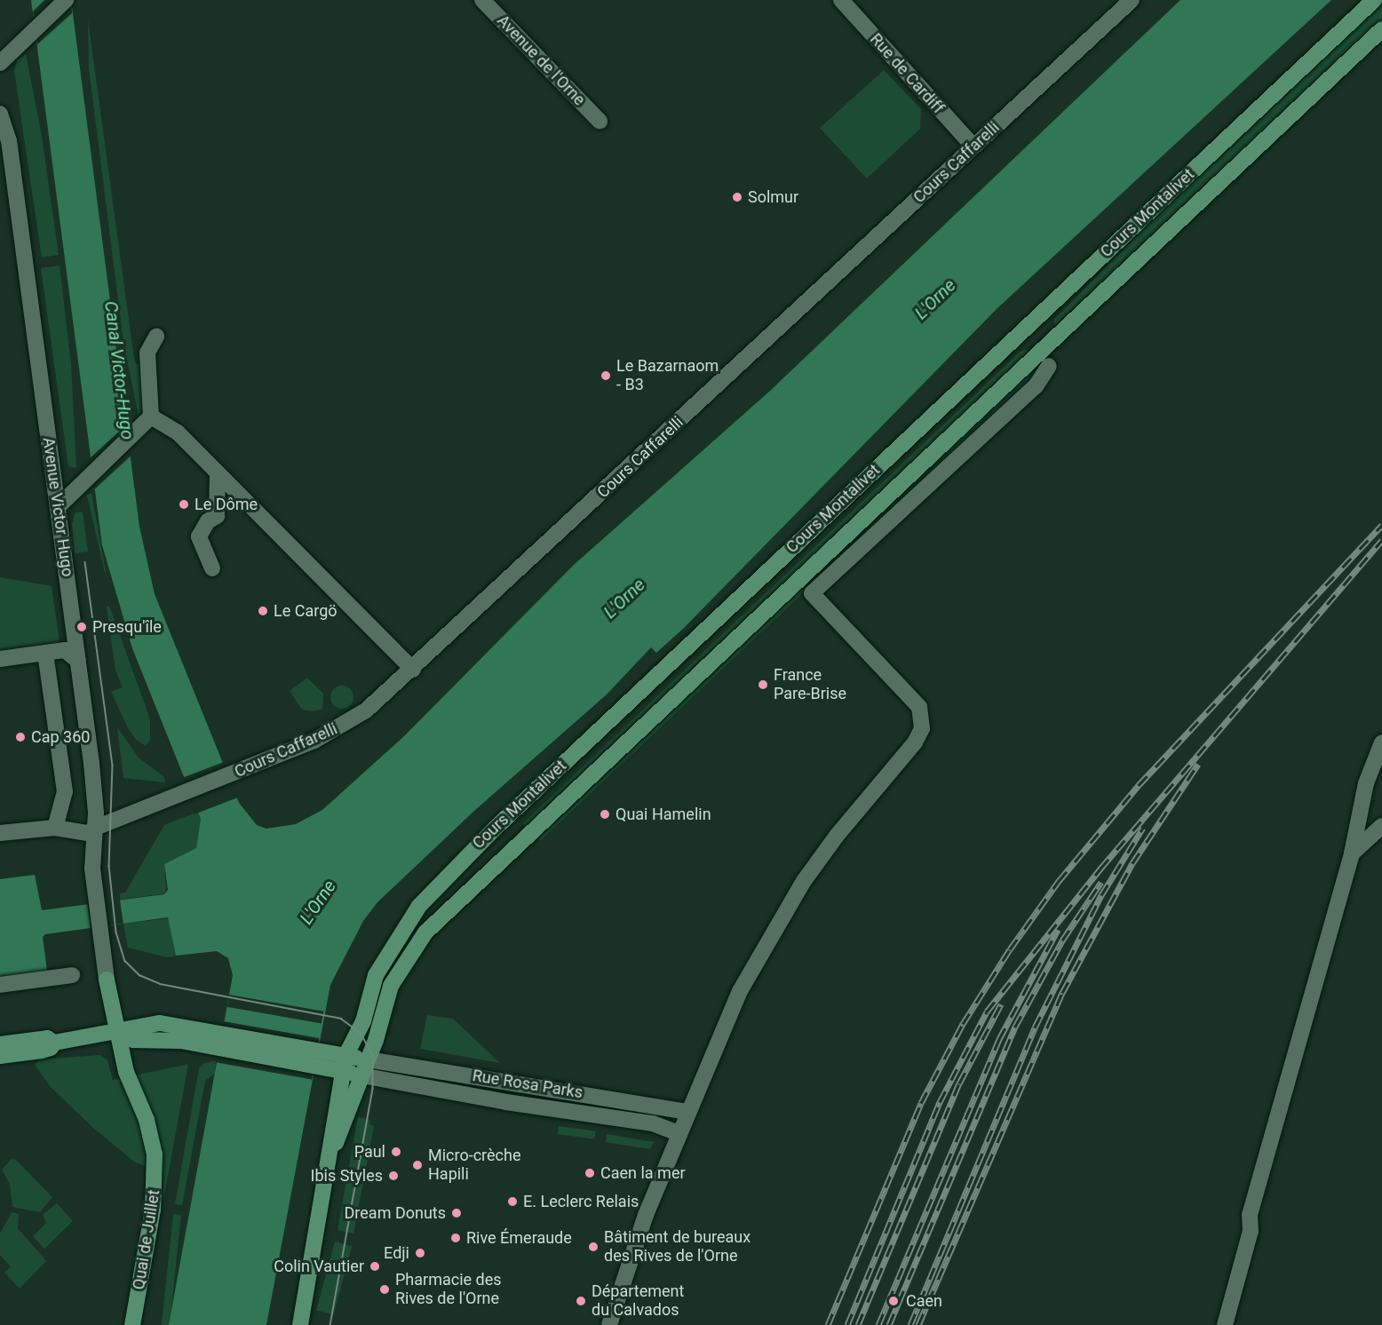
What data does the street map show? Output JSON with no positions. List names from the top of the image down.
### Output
{
  "streets": {
    "main road": ["Cours Montalivet", "Quai de Juillet"],
    "street": [
      "Avenue de l'Orne",
      "Rue de Cardiff",
      "Cours Caffarelli",
      "Avenue Victor Hugo",
      "Rue Rosa Parks"
    ]
  },
  "crossings": [
    ["Rue de Cardiff", "Cours Caffarelli"],
    ["Cours Caffarelli", "Avenue Victor Hugo"],
    ["Cours Montalivet", "Rue Rosa Parks"]
  ],
  "water": ["L'Orne", "Canal Victor-Hugo"],
  "places": [
    "Solmur",
    "Le Bazarnaom - B3",
    "Le Dôme",
    "Le Cargö",
    "Presqu'île",
    "France Pare-Brise",
    "Cap 360",
    "Quai Hamelin",
    "Paul",
    "Micro-crèche Hapili",
    "Caen la mer",
    "Ibis Styles",
    "E. Leclerc Relais",
    "Dream Donuts",
    "Rive Émeraude",
    "Bâtiment de bureaux des Rives de l'Orne",
    "Edji",
    "Colin Vautier",
    "Pharmacie des Rives de l'Orne",
    "Département du Calvados",
    "Caen"
  ]
}
